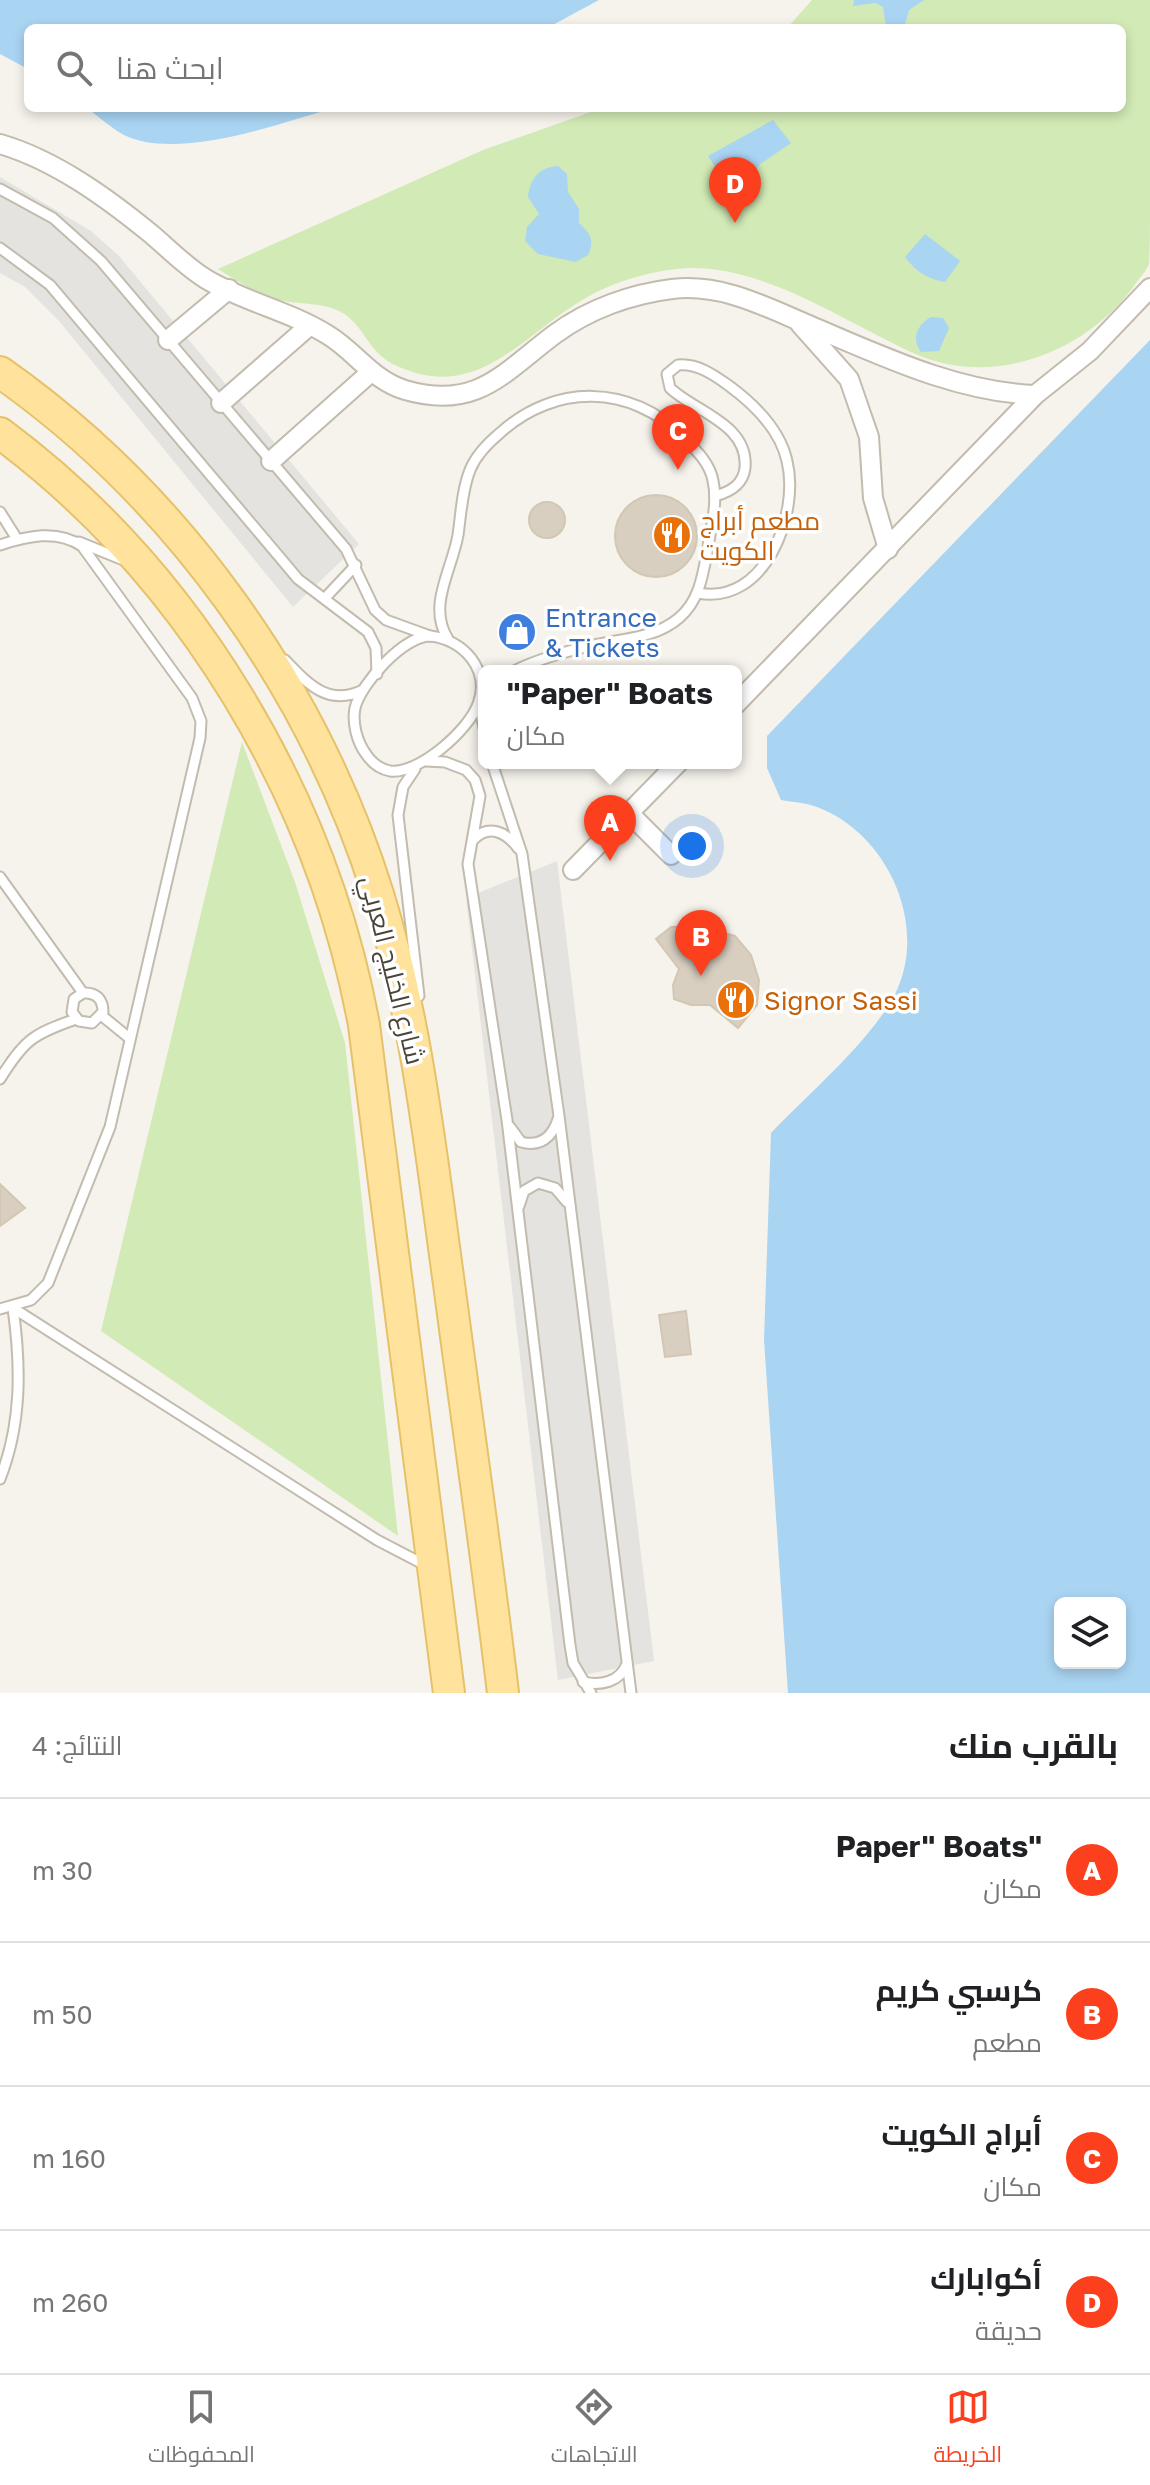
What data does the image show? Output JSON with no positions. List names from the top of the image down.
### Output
{
  "streets": {
    "main road": ["شارع الخليج العربي"]
  },
  "places": {
    "restaurant": ["مطعم أبراج الكويت", "Signor Sassi"],
    "shop": ["Entrance & Tickets"]
  },
  "page": {
    "search": "ابحث هنا",
    "pins": [
      "D",
      "C",
      "A",
      "B"
    ],
    "popup": ["\"Paper\" Boats", "مكان"],
    "heading": ["بالقرب منك", "النتائج: 4"],
    "list": [
      {
        "mark": "A",
        "name": "\"Paper\" Boats",
        "note": "مكان",
        "value": "30 m"
      },
      {
        "mark": "B",
        "name": "كرسبي كريم",
        "note": "مطعم",
        "value": "50 m"
      },
      {
        "mark": "C",
        "name": "أبراج الكويت",
        "note": "مكان",
        "value": "160 m"
      },
      {
        "mark": "D",
        "name": "أكوابارك",
        "note": "حديقة",
        "value": "260 m"
      }
    ],
    "nav": ["الخريطة", "الاتجاهات", "المحفوظات"]
  }
}
